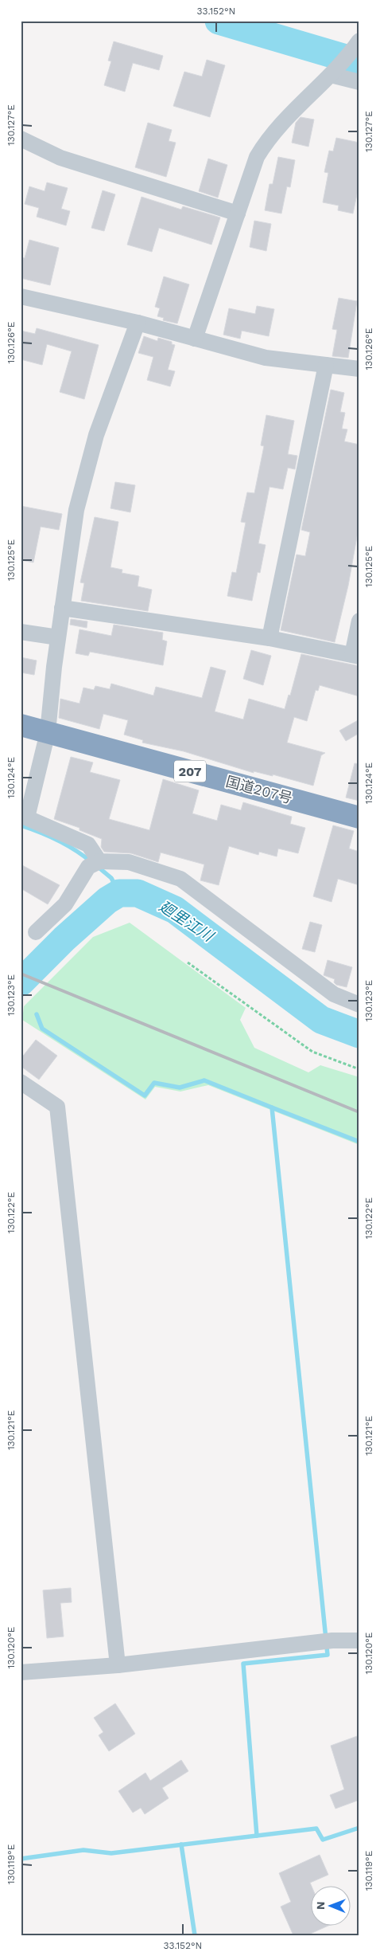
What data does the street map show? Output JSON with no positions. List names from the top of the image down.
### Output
{
  "streets": {
    "highway": ["207", "国道207号"]
  },
  "water": ["廻里江川"],
  "north": "left",
  "coordinates": [
    "33.152°N",
    "130.127°E",
    "130.126°E",
    "130.125°E",
    "130.124°E",
    "130.123°E",
    "130.122°E",
    "130.121°E",
    "130.120°E",
    "130.119°E"
  ]
}
